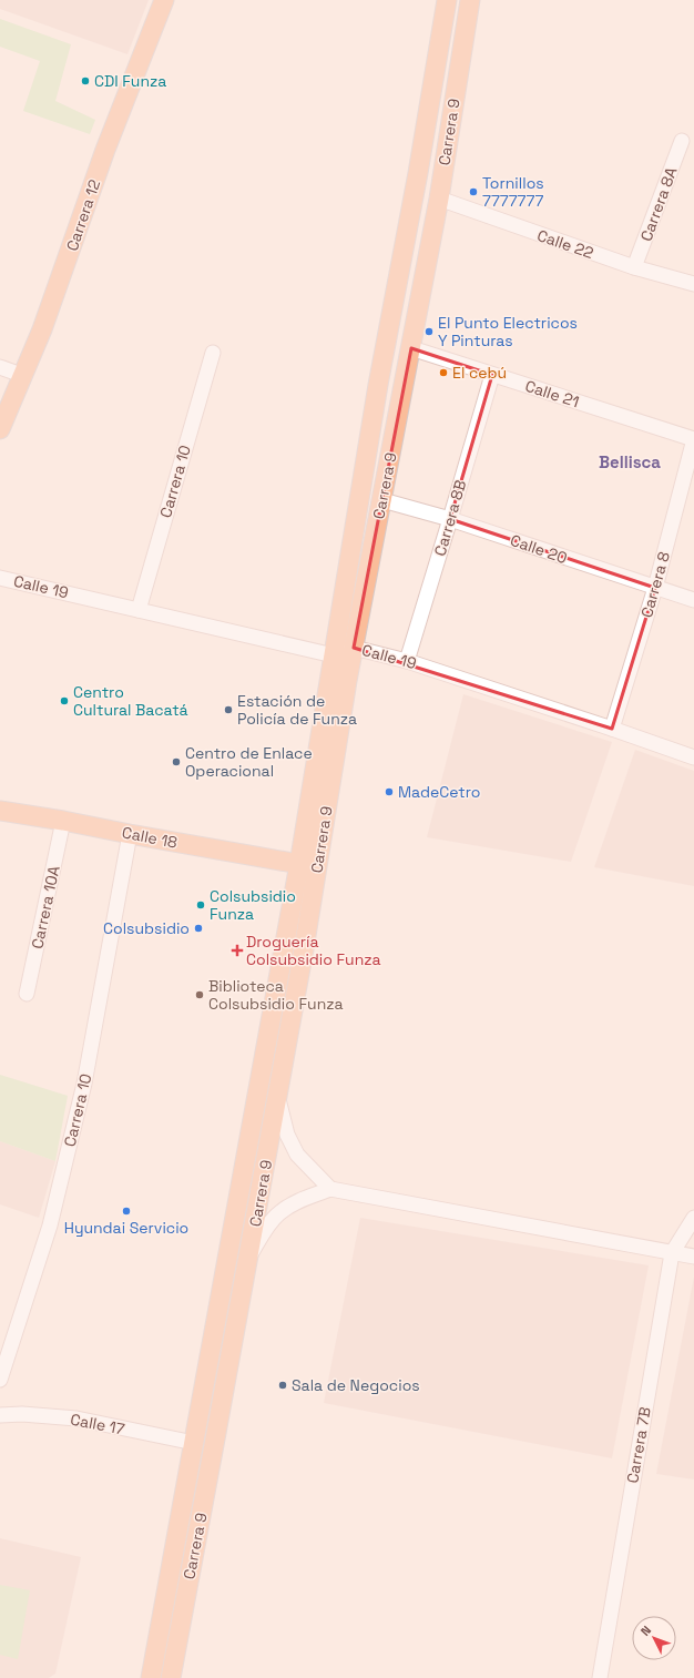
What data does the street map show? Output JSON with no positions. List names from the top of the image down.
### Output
{
  "streets": {
    "main road": ["Carrera 9", "Carrera 12", "Calle 18"],
    "street": [
      "Carrera 8A",
      "Calle 22",
      "Calle 21",
      "Carrera 10",
      "Carrera 8B",
      "Calle 20",
      "Carrera 8",
      "Calle 19",
      "Carrera 10A",
      "Calle 17",
      "Carrera 7B"
    ]
  },
  "crossings": [
    ["Carrera 9", "Calle 22"],
    ["Carrera 9", "Calle 21"],
    ["Carrera 9", "Calle 20"],
    ["Carrera 9", "Calle 19"],
    ["Carrera 9", "Calle 18"],
    ["Carrera 9", "Calle 17"],
    ["Carrera 8A", "Calle 22"],
    ["Calle 21", "Carrera 8B"],
    ["Calle 21", "Carrera 8"],
    ["Carrera 10", "Calle 19"],
    ["Carrera 10", "Calle 18"],
    ["Carrera 8B", "Calle 20"],
    ["Carrera 8B", "Calle 19"],
    ["Calle 20", "Carrera 8"],
    ["Carrera 8", "Calle 19"],
    ["Calle 18", "Carrera 10A"]
  ],
  "districts": ["Bellisca"],
  "places": {
    "other": [
      "CDI Funza",
      "Tornillos 7777777",
      "El Punto Electricos Y Pinturas",
      "El cebú",
      "Centro Cultural Bacatá",
      "Estación de Policía de Funza",
      "Centro de Enlace Operacional",
      "MadeCetro",
      "Colsubsidio Funza",
      "Colsubsidio",
      "Biblioteca Colsubsidio Funza",
      "Hyundai Servicio",
      "Sala de Negocios"
    ],
    "health": ["Droguería Colsubsidio Funza"]
  },
  "north": "top left"
}
